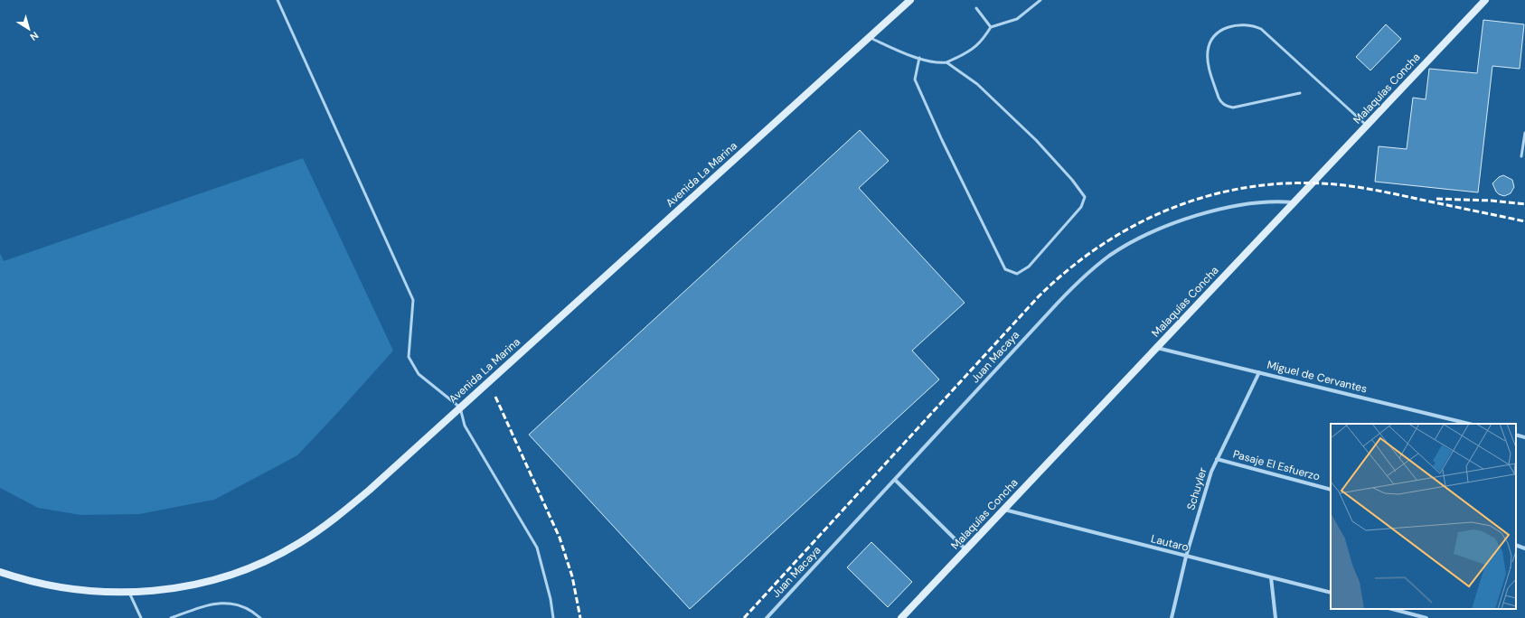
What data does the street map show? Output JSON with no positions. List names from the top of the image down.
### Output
{
  "streets": {
    "main road": ["Malaquías Concha", "Avenida La Marina"],
    "street": [
      "Juan Macaya",
      "Miguel de Cervantes",
      "Pasaje El Esfuerzo",
      "Schuyler",
      "Lautaro"
    ]
  },
  "crossings": [
    ["Malaquías Concha", "Juan Macaya"],
    ["Malaquías Concha", "Miguel de Cervantes"],
    ["Malaquías Concha", "Lautaro"],
    ["Miguel de Cervantes", "Schuyler"],
    ["Pasaje El Esfuerzo", "Schuyler"],
    ["Schuyler", "Lautaro"]
  ],
  "north": "bottom right"
}
